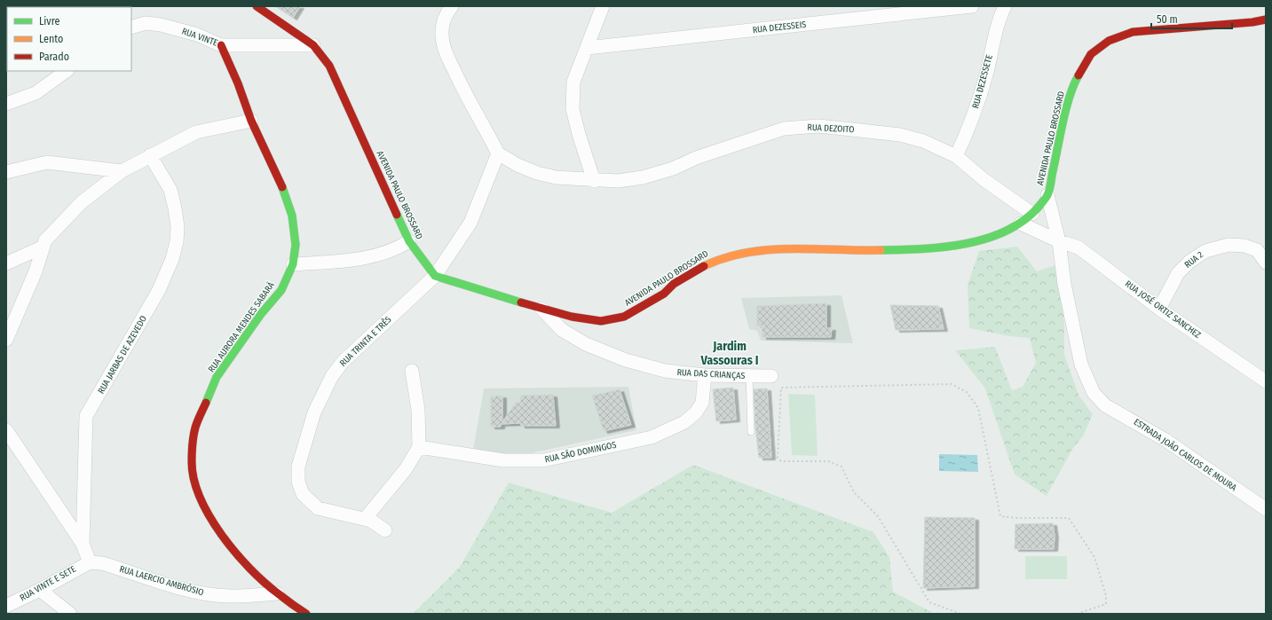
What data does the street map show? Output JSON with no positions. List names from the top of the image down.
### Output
{
  "streets": {
    "main road": ["AVENIDA PAULO BROSSARD", "RUA AURORA MENDES SABARÁ"],
    "street": [
      "RUA DEZESSEIS",
      "RUA VINTE",
      "RUA DEZESSETE",
      "RUA DEZOITO",
      "RUA 2",
      "RUA JOSÉ ORTIZ SANCHEZ",
      "RUA TRINTA E TRÊS",
      "RUA JARBAS DE AZEVEDO",
      "RUA DAS CRIANÇAS",
      "RUA SÃO DOMINGOS",
      "ESTRADA JOÃO CARLOS DE MOURA",
      "RUA LAERCIO AMBRÓSIO",
      "RUA VINTE E SETE"
    ]
  },
  "crossings": [
    ["RUA VINTE", "AVENIDA PAULO BROSSARD"],
    ["RUA VINTE", "RUA AURORA MENDES SABARÁ"],
    ["RUA DEZESSETE", "RUA DEZOITO"],
    ["RUA DEZOITO", "AVENIDA PAULO BROSSARD"],
    ["RUA DEZOITO", "RUA TRINTA E TRÊS"],
    ["AVENIDA PAULO BROSSARD", "RUA JOSÉ ORTIZ SANCHEZ"],
    ["AVENIDA PAULO BROSSARD", "RUA TRINTA E TRÊS"],
    ["AVENIDA PAULO BROSSARD", "RUA DAS CRIANÇAS"],
    ["AVENIDA PAULO BROSSARD", "ESTRADA JOÃO CARLOS DE MOURA"],
    ["RUA 2", "RUA JOSÉ ORTIZ SANCHEZ"],
    ["RUA JOSÉ ORTIZ SANCHEZ", "ESTRADA JOÃO CARLOS DE MOURA"],
    ["RUA AURORA MENDES SABARÁ", "RUA LAERCIO AMBRÓSIO"],
    ["RUA JARBAS DE AZEVEDO", "RUA LAERCIO AMBRÓSIO"],
    ["RUA JARBAS DE AZEVEDO", "RUA VINTE E SETE"],
    ["RUA DAS CRIANÇAS", "RUA SÃO DOMINGOS"],
    ["RUA LAERCIO AMBRÓSIO", "RUA VINTE E SETE"]
  ],
  "districts": ["Jardim Vassouras I"],
  "legend": ["Livre", "Lento", "Parado"],
  "scale_bar": "50 m"
}
